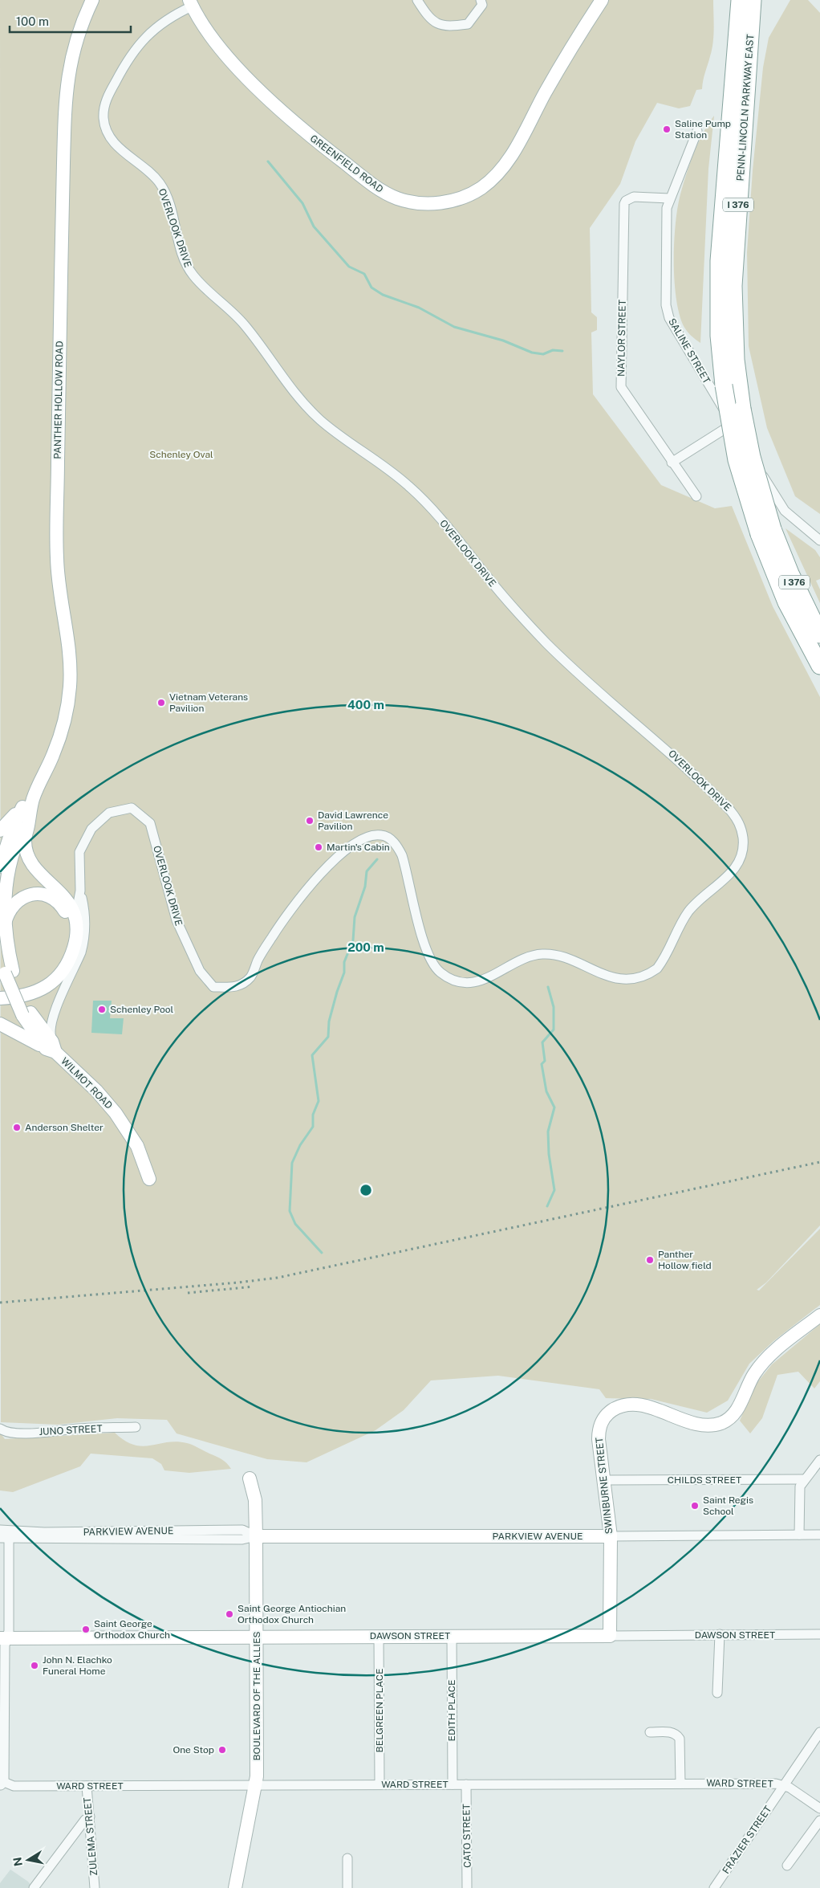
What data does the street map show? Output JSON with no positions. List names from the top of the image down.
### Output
{
  "streets": {
    "highway": ["PENN-LINCOLN PARKWAY EAST", "I 376"],
    "main road": [
      "GREENFIELD ROAD",
      "PANTHER HOLLOW ROAD",
      "WILMOT ROAD",
      "SWINBURNE STREET",
      "PARKVIEW AVENUE",
      "DAWSON STREET",
      "BOULEVARD OF THE ALLIES"
    ],
    "street": [
      "OVERLOOK DRIVE",
      "NAYLOR STREET",
      "SALINE STREET",
      "JUNO STREET",
      "CHILDS STREET",
      "BELGREEN PLACE",
      "EDITH PLACE",
      "WARD STREET",
      "CATO STREET",
      "ZULEMA STREET",
      "FRAZIER STREET"
    ]
  },
  "crossings": [
    ["GREENFIELD ROAD", "OVERLOOK DRIVE"],
    ["OVERLOOK DRIVE", "PANTHER HOLLOW ROAD"],
    ["OVERLOOK DRIVE", "WILMOT ROAD"],
    ["NAYLOR STREET", "SALINE STREET"],
    ["PANTHER HOLLOW ROAD", "WILMOT ROAD"],
    ["CHILDS STREET", "SWINBURNE STREET"],
    ["SWINBURNE STREET", "PARKVIEW AVENUE"],
    ["SWINBURNE STREET", "DAWSON STREET"],
    ["PARKVIEW AVENUE", "BOULEVARD OF THE ALLIES"],
    ["DAWSON STREET", "BOULEVARD OF THE ALLIES"],
    ["DAWSON STREET", "BELGREEN PLACE"],
    ["DAWSON STREET", "EDITH PLACE"],
    ["BOULEVARD OF THE ALLIES", "WARD STREET"],
    ["BELGREEN PLACE", "WARD STREET"],
    ["EDITH PLACE", "WARD STREET"],
    ["WARD STREET", "CATO STREET"],
    ["WARD STREET", "ZULEMA STREET"],
    ["WARD STREET", "FRAZIER STREET"]
  ],
  "parks": ["Schenley Oval"],
  "places": [
    "Saline Pump Station",
    "Vietnam Veterans Pavilion",
    "David Lawrence Pavilion",
    "Martin's Cabin",
    "Schenley Pool",
    "Anderson Shelter",
    "Panther Hollow field",
    "Saint Regis School",
    "Saint George Antiochian Orthodox Church",
    "Saint George Orthodox Church",
    "John N. Elachko Funeral Home",
    "One Stop"
  ],
  "scale_bar": "100 m",
  "north": "left",
  "rings": ["400 m", "200 m"]
}
